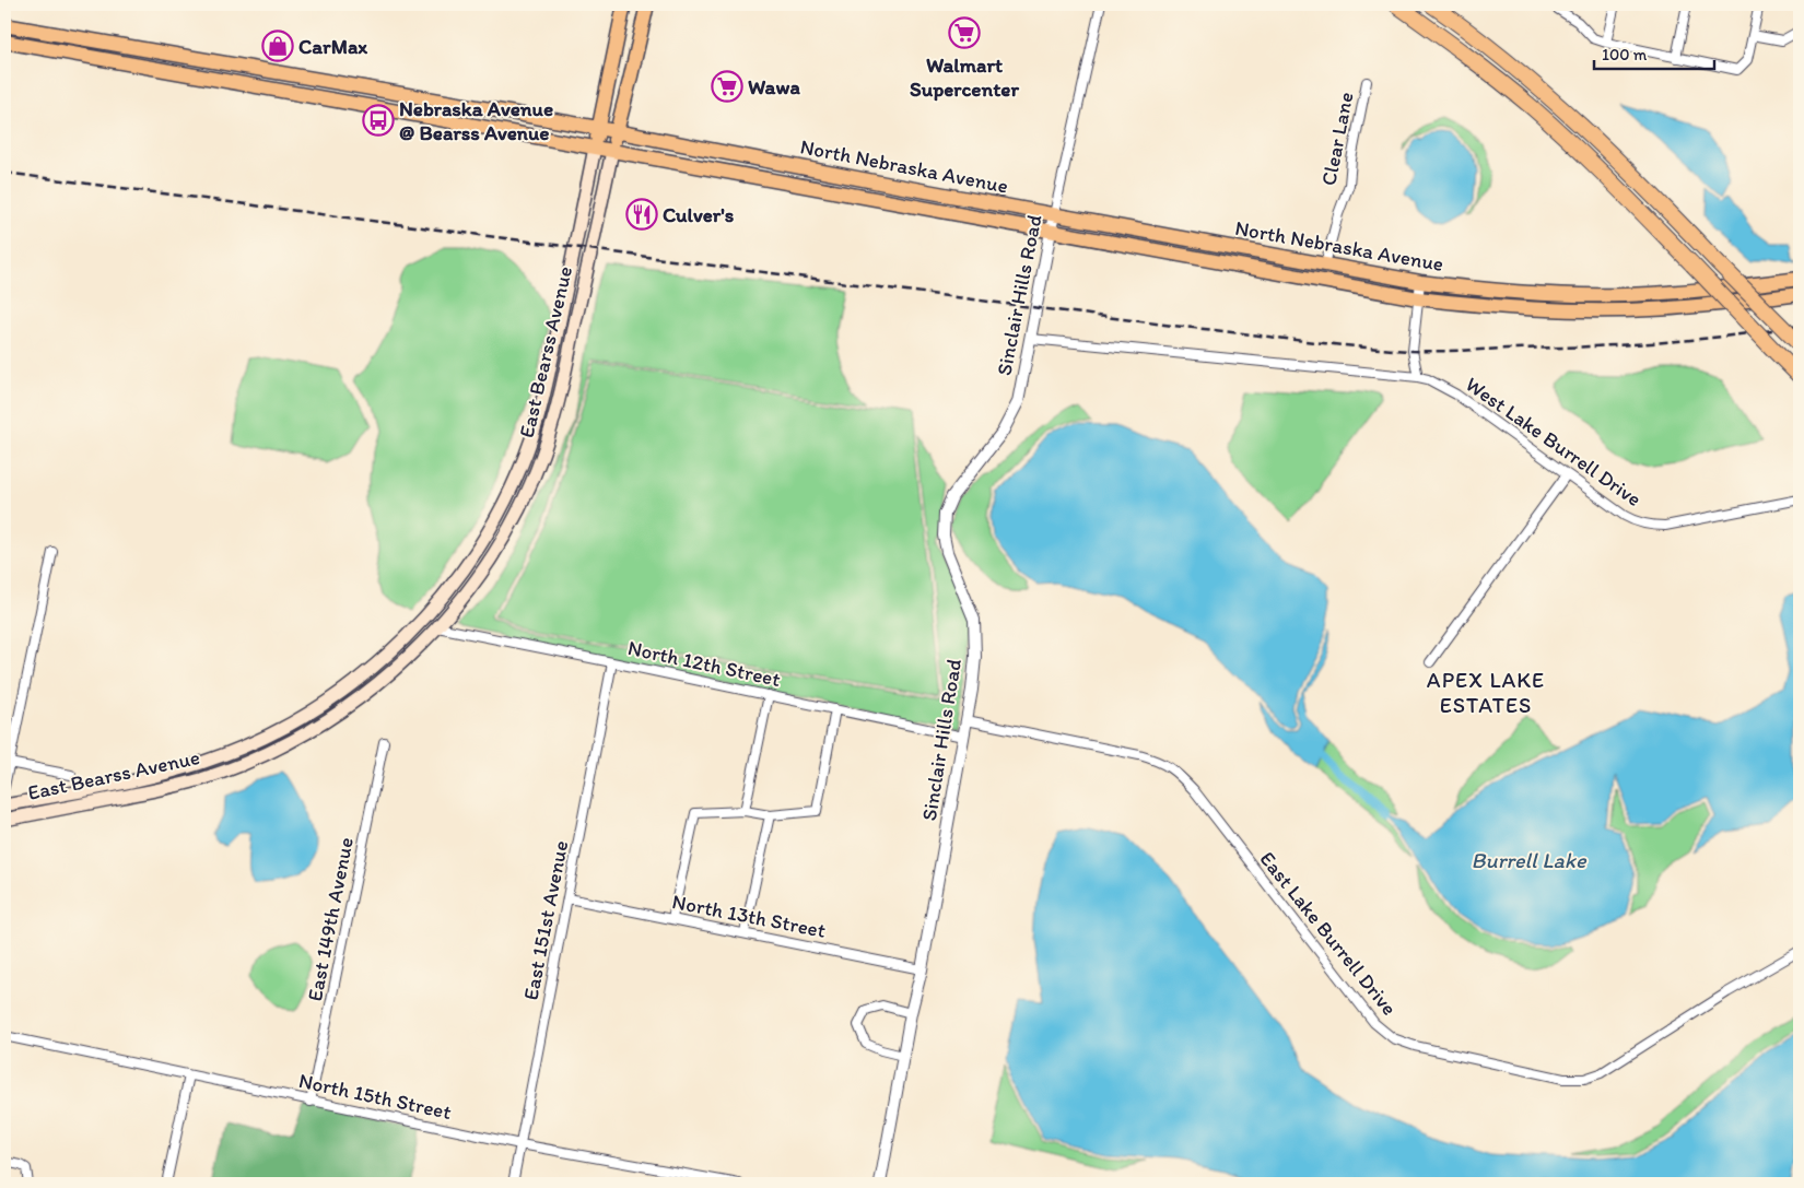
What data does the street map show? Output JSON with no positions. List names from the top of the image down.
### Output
{
  "streets": {
    "main road": ["North Nebraska Avenue", "East Bearss Avenue"],
    "street": [
      "Clear Lane",
      "Sinclair Hills Road",
      "West Lake Burrell Drive",
      "North 12th Street",
      "North 13th Street",
      "East 149th Avenue",
      "East 151st Avenue",
      "East Lake Burrell Drive",
      "North 15th Street"
    ]
  },
  "crossings": [
    ["Clear Lane", "North Nebraska Avenue"],
    ["North Nebraska Avenue", "Sinclair Hills Road"],
    ["North Nebraska Avenue", "East Bearss Avenue"],
    ["Sinclair Hills Road", "West Lake Burrell Drive"],
    ["Sinclair Hills Road", "North 12th Street"],
    ["Sinclair Hills Road", "North 13th Street"],
    ["Sinclair Hills Road", "East Lake Burrell Drive"],
    ["East Bearss Avenue", "North 12th Street"],
    ["North 12th Street", "East 151st Avenue"],
    ["North 13th Street", "East 151st Avenue"],
    ["East 149th Avenue", "North 15th Street"],
    ["East 151st Avenue", "North 15th Street"]
  ],
  "districts": ["APEX LAKE ESTATES"],
  "water": ["Burrell Lake"],
  "places": {
    "supermarket": ["Walmart Supercenter", "Wawa"],
    "shop": ["CarMax"],
    "bus stop": ["Nebraska Avenue @ Bearss Avenue"],
    "restaurant": ["Culver's"]
  },
  "scale_bar": "100 m"
}
